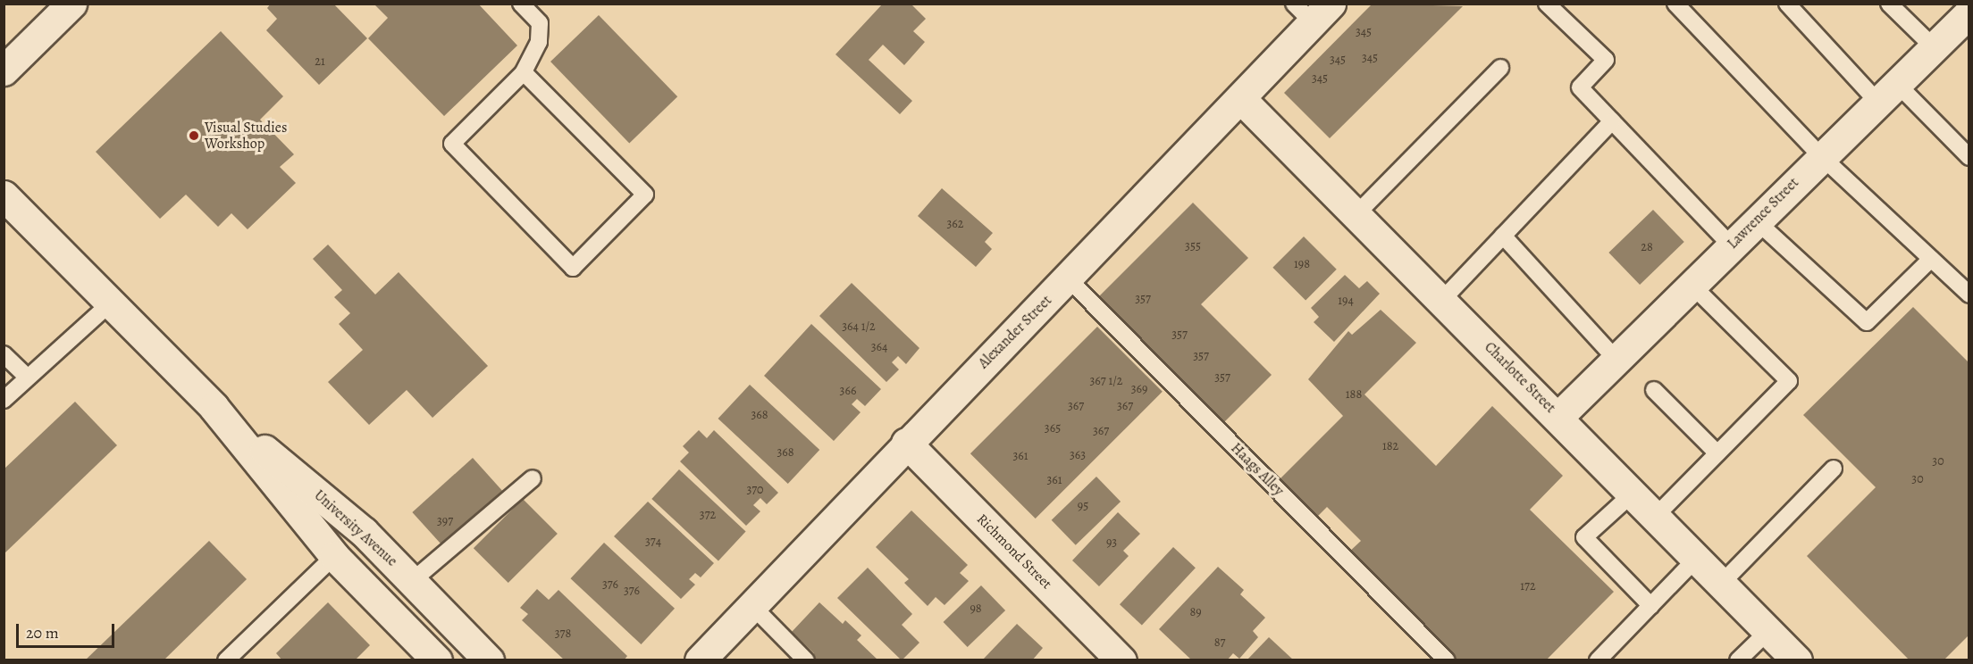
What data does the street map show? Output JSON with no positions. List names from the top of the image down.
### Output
{
  "streets": {
    "street": [
      "Lawrence Street",
      "Alexander Street",
      "Charlotte Street",
      "University Avenue",
      "Richmond Street"
    ],
    "lane": ["Haags Alley"]
  },
  "crossings": [
    ["Lawrence Street", "Charlotte Street"],
    ["Alexander Street", "Charlotte Street"],
    ["Alexander Street", "Haags Alley"],
    ["Alexander Street", "Richmond Street"]
  ],
  "places": ["Visual Studies Workshop"],
  "house_numbers": [
    "345",
    "345",
    "345",
    "21",
    "345",
    "362",
    "355",
    "28",
    "198",
    "357",
    "194",
    "364 1/2",
    "357",
    "364",
    "357",
    "357",
    "367 1/2",
    "369",
    "366",
    "188",
    "367",
    "367",
    "368",
    "365",
    "367",
    "182",
    "368",
    "363",
    "361",
    "30",
    "30",
    "361",
    "370",
    "95",
    "372",
    "397",
    "374",
    "93",
    "376",
    "172",
    "376",
    "98",
    "89",
    "378",
    "87"
  ],
  "scale_bar": "20 m"
}
